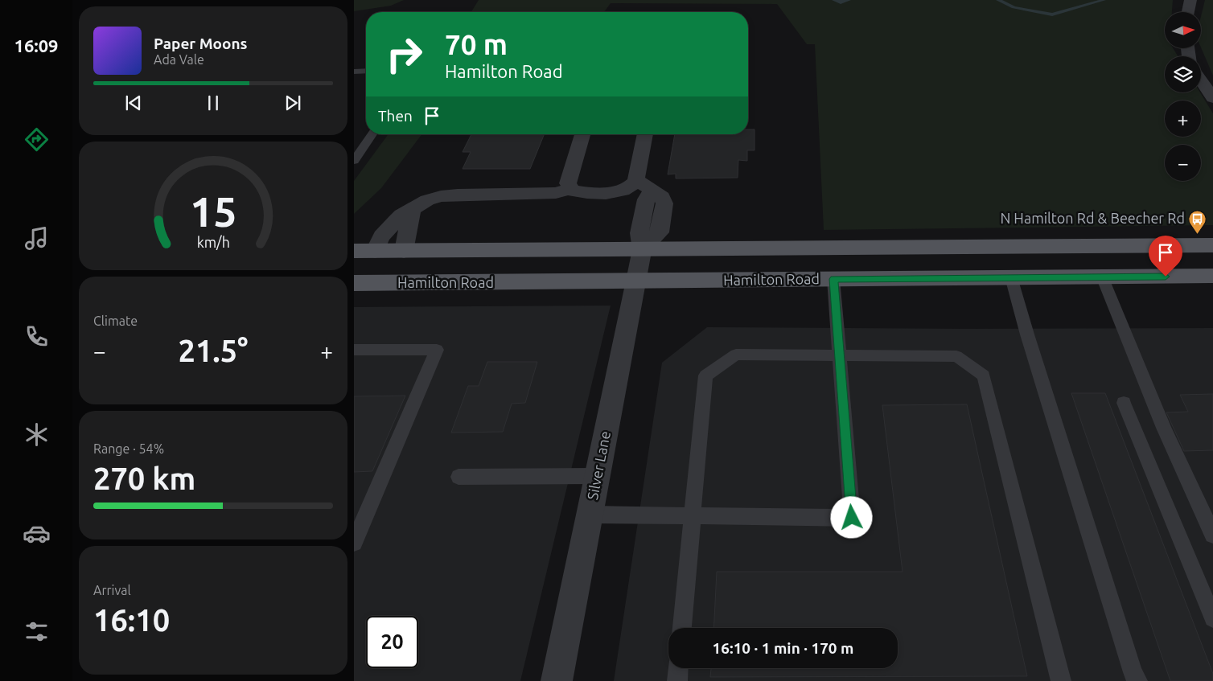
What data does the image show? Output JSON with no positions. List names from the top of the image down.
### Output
{
  "streets": {
    "main road": ["Hamilton Road"],
    "street": ["Silver Lane"]
  },
  "crossings": [
    ["Hamilton Road", "Silver Lane"]
  ],
  "places": {
    "bus stop": ["N Hamilton Rd & Beecher Rd"]
  },
  "north": "right",
  "page": {
    "tabs": "16:09",
    "map_buttons": ["+", "−"],
    "turn": ["70 m", "Hamilton Road"],
    "song": ["Paper Moons", "Ada Vale"],
    "then": "Then",
    "tile": [
      "Climate",
      ["Range · 54%", "270 km"],
      ["Arrival", "16:10"]
    ],
    "heat": ["−", "21.5°", "+"],
    "limit": "20",
    "trip": "16:10 · 1 min · 170 m",
    "gauge": ["15", "km/h"]
  }
}
